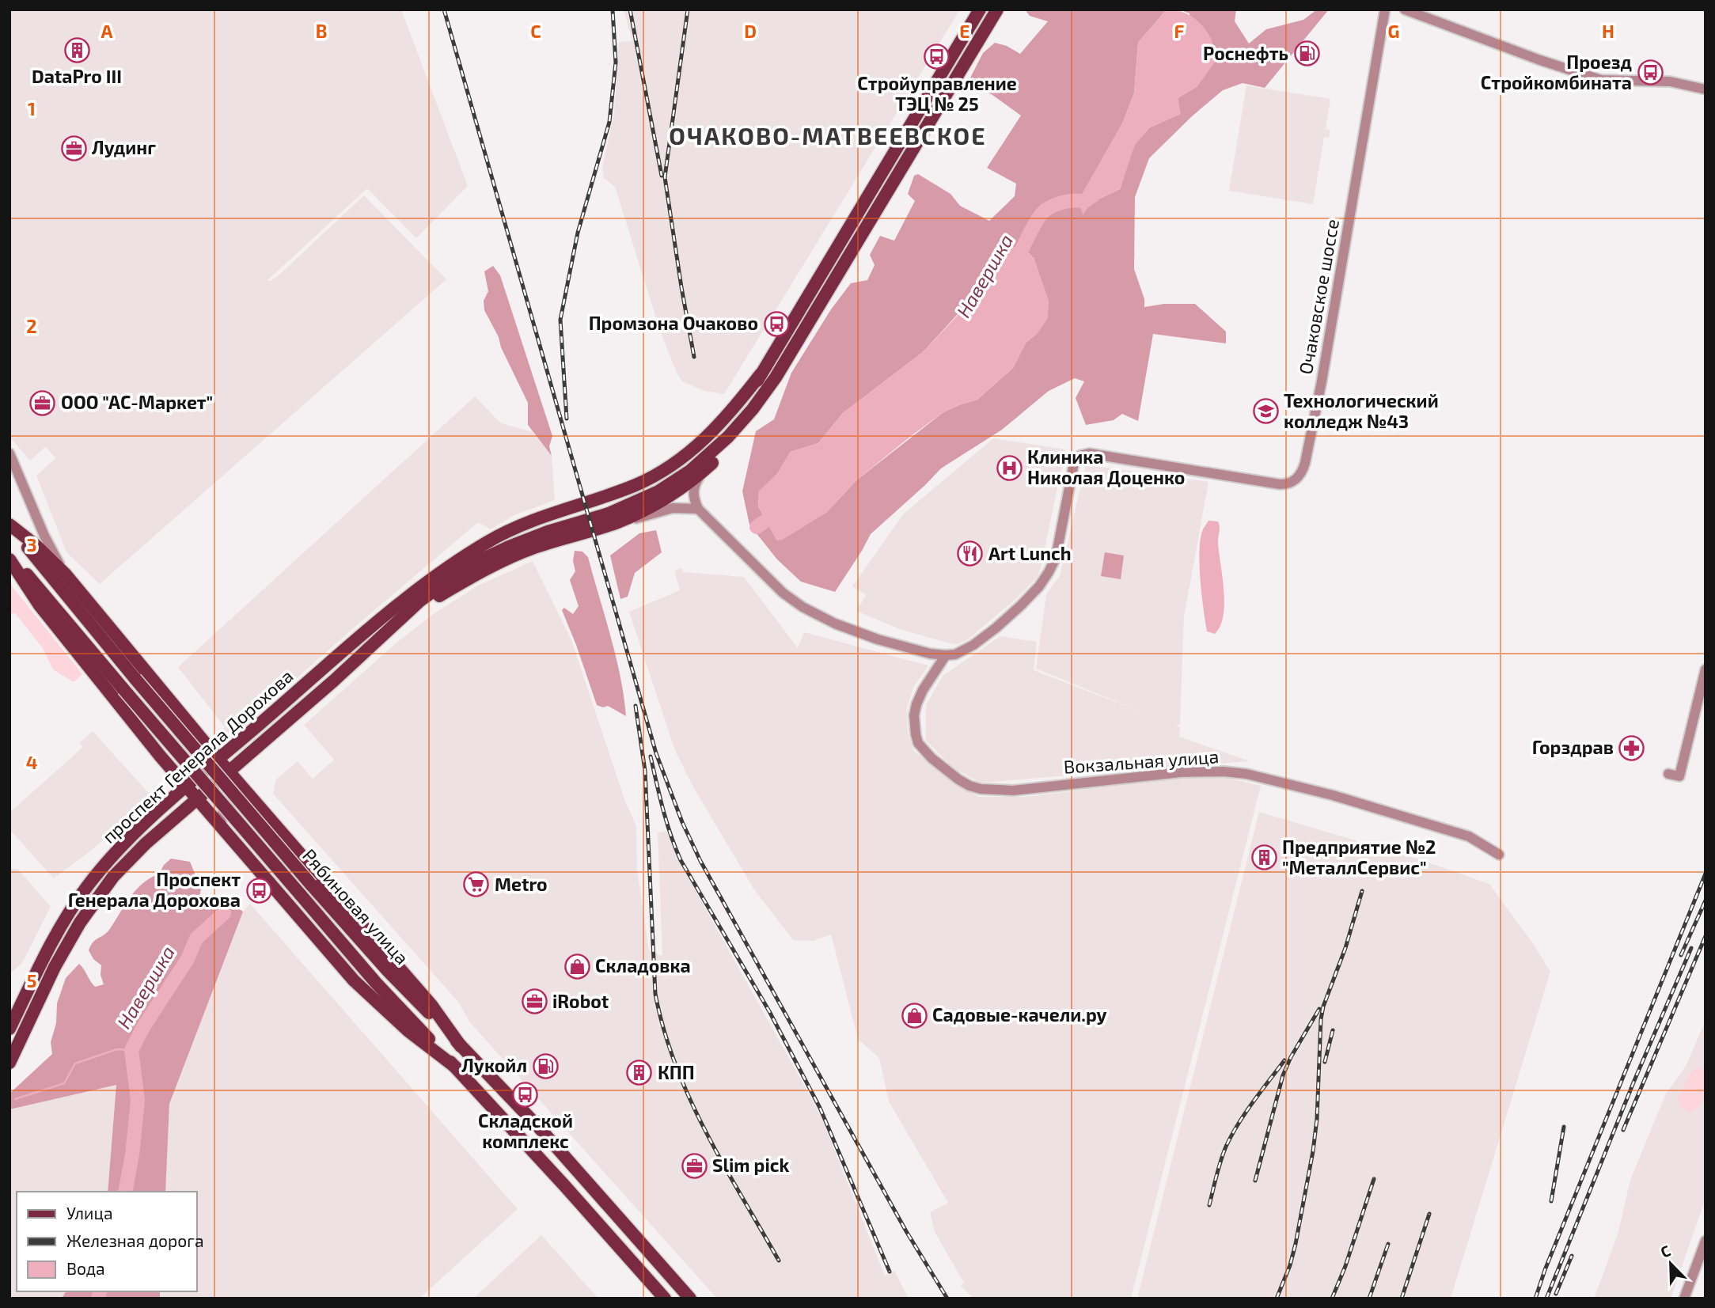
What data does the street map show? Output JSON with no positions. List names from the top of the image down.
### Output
{
  "streets": {
    "main road": ["проспект Генерала Дорохова", "Рябиновая улица"],
    "street": ["Очаковское шоссе", "Вокзальная улица"]
  },
  "crossings": [
    ["Очаковское шоссе", "Вокзальная улица"]
  ],
  "districts": ["ОЧАКОВО-МАТВЕЕВСКОЕ"],
  "water": ["Навершка"],
  "places": {
    "building": ["DataPro III", "Предприятие №2 \"МеталлСервис\"", "КПП"],
    "fuel station": ["Роснефть", "Лукойл"],
    "bus stop": [
      "Стройуправление ТЭЦ № 25",
      "Проезд Стройкомбината",
      "Промзона Очаково",
      "Проспект Генерала Дорохова",
      "Складской комплекс"
    ],
    "office": [
      "Лудинг",
      "ООО \"АС-Маркет\"",
      "iRobot",
      "Slim pick"
    ],
    "school or university": ["Технологический колледж №43"],
    "hospital": ["Клиника Николая Доценко"],
    "restaurant": ["Art Lunch"],
    "pharmacy": ["Горздрав"],
    "supermarket": ["Metro"],
    "shop": ["Складовка", "Садовые-качели.ру"]
  },
  "legend": ["Улица", "Железная дорога", "Вода"],
  "north": "top left",
  "grid": {
    "columns": [
      "A",
      "B",
      "C",
      "D",
      "E",
      "F",
      "G",
      "H"
    ],
    "rows": [
      "1",
      "2",
      "3",
      "4",
      "5"
    ]
  }
}
